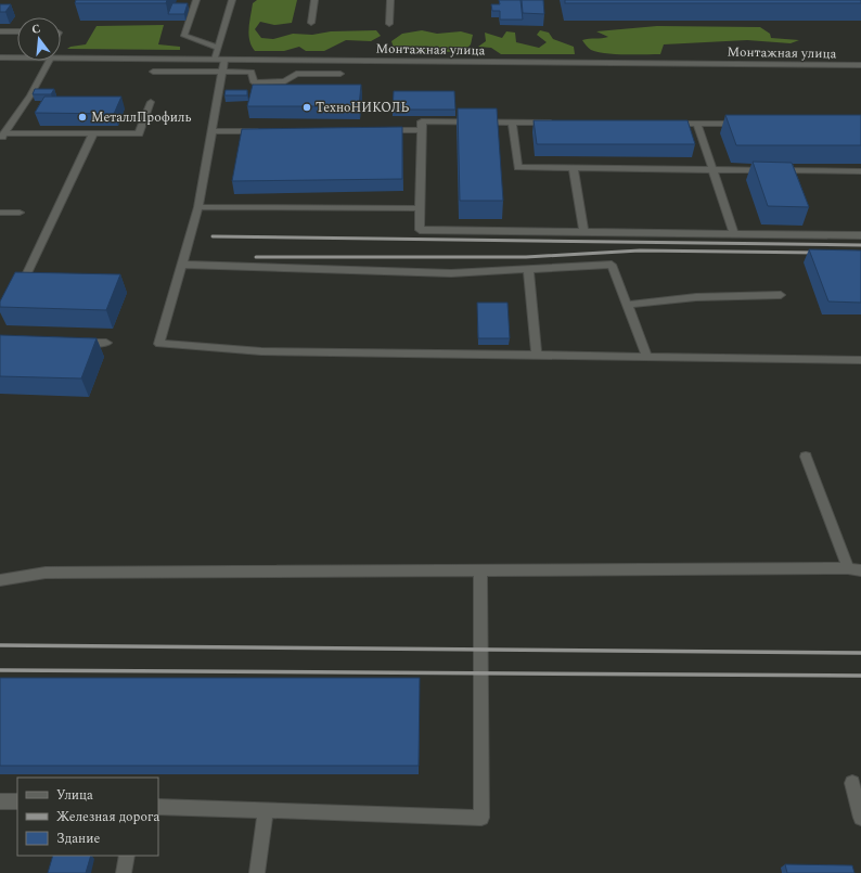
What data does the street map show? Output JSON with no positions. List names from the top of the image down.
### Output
{
  "streets": {
    "street": ["Монтажная улица"]
  },
  "places": ["ТехноНИКОЛЬ", "МеталлПрофиль"],
  "legend": ["Улица", "Железная дорога", "Здание"],
  "north": "top"
}
